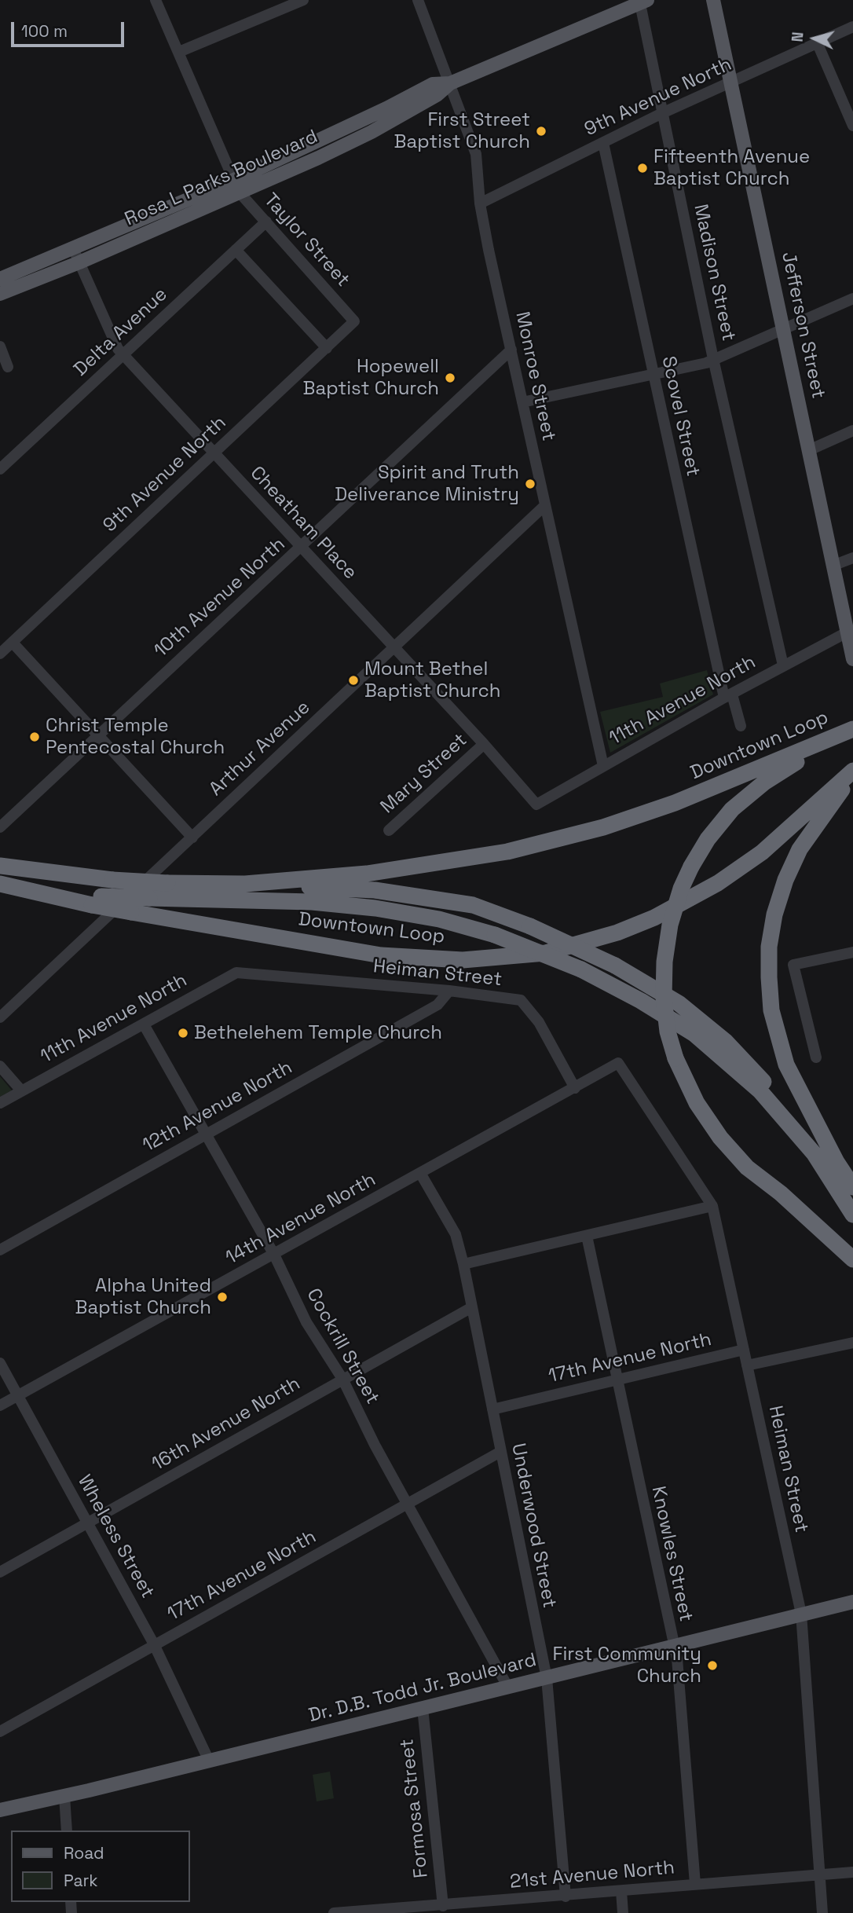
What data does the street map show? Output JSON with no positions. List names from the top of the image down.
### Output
{
  "streets": {
    "highway": ["Downtown Loop"],
    "main road": ["Rosa L Parks Boulevard", "Jefferson Street", "Dr. D.B. Todd Jr. Boulevard"],
    "street": [
      "9th Avenue North",
      "Taylor Street",
      "Madison Street",
      "Delta Avenue",
      "Monroe Street",
      "Scovel Street",
      "Cheatham Place",
      "10th Avenue North",
      "11th Avenue North",
      "Arthur Avenue",
      "Mary Street",
      "Heiman Street",
      "12th Avenue North",
      "14th Avenue North",
      "Cockrill Street",
      "17th Avenue North",
      "16th Avenue North",
      "Underwood Street",
      "Wheless Street",
      "Knowles Street",
      "Formosa Street",
      "21st Avenue North"
    ]
  },
  "crossings": [
    ["9th Avenue North", "Taylor Street"],
    ["9th Avenue North", "Madison Street"],
    ["9th Avenue North", "Jefferson Street"],
    ["9th Avenue North", "Monroe Street"],
    ["9th Avenue North", "Scovel Street"],
    ["9th Avenue North", "Cheatham Place"],
    ["Rosa L Parks Boulevard", "Taylor Street"],
    ["Rosa L Parks Boulevard", "Madison Street"],
    ["Rosa L Parks Boulevard", "Monroe Street"],
    ["Rosa L Parks Boulevard", "Cheatham Place"],
    ["Taylor Street", "Delta Avenue"],
    ["Madison Street", "11th Avenue North"],
    ["Jefferson Street", "11th Avenue North"],
    ["Delta Avenue", "Cheatham Place"],
    ["Monroe Street", "10th Avenue North"],
    ["Monroe Street", "11th Avenue North"],
    ["Monroe Street", "Arthur Avenue"],
    ["Scovel Street", "11th Avenue North"],
    ["Cheatham Place", "10th Avenue North"],
    ["Cheatham Place", "11th Avenue North"],
    ["Cheatham Place", "Arthur Avenue"],
    ["Cheatham Place", "Mary Street"],
    ["11th Avenue North", "Heiman Street"],
    ["11th Avenue North", "Cockrill Street"],
    ["Heiman Street", "12th Avenue North"],
    ["Heiman Street", "14th Avenue North"],
    ["Heiman Street", "17th Avenue North"],
    ["Heiman Street", "Dr. D.B. Todd Jr. Boulevard"],
    ["Heiman Street", "21st Avenue North"],
    ["12th Avenue North", "Cockrill Street"],
    ["14th Avenue North", "Cockrill Street"],
    ["14th Avenue North", "Underwood Street"],
    ["14th Avenue North", "Wheless Street"],
    ["Cockrill Street", "17th Avenue North"],
    ["Cockrill Street", "16th Avenue North"],
    ["Cockrill Street", "Dr. D.B. Todd Jr. Boulevard"],
    ["17th Avenue North", "Underwood Street"],
    ["17th Avenue North", "Wheless Street"],
    ["17th Avenue North", "Knowles Street"],
    ["16th Avenue North", "Underwood Street"],
    ["16th Avenue North", "Wheless Street"],
    ["Underwood Street", "Dr. D.B. Todd Jr. Boulevard"],
    ["Underwood Street", "21st Avenue North"],
    ["Wheless Street", "Dr. D.B. Todd Jr. Boulevard"],
    ["Knowles Street", "Dr. D.B. Todd Jr. Boulevard"],
    ["Knowles Street", "21st Avenue North"],
    ["Dr. D.B. Todd Jr. Boulevard", "Formosa Street"],
    ["Formosa Street", "21st Avenue North"]
  ],
  "places": [
    "First Street Baptist Church",
    "Fifteenth Avenue Baptist Church",
    "Hopewell Baptist Church",
    "Spirit and Truth Deliverance Ministry",
    "Mount Bethel Baptist Church",
    "Christ Temple Pentecostal Church",
    "Bethelehem Temple Church",
    "Alpha United Baptist Church",
    "First Community Church"
  ],
  "legend": ["Road", "Park"],
  "scale_bar": "100 m",
  "north": "left"
}
